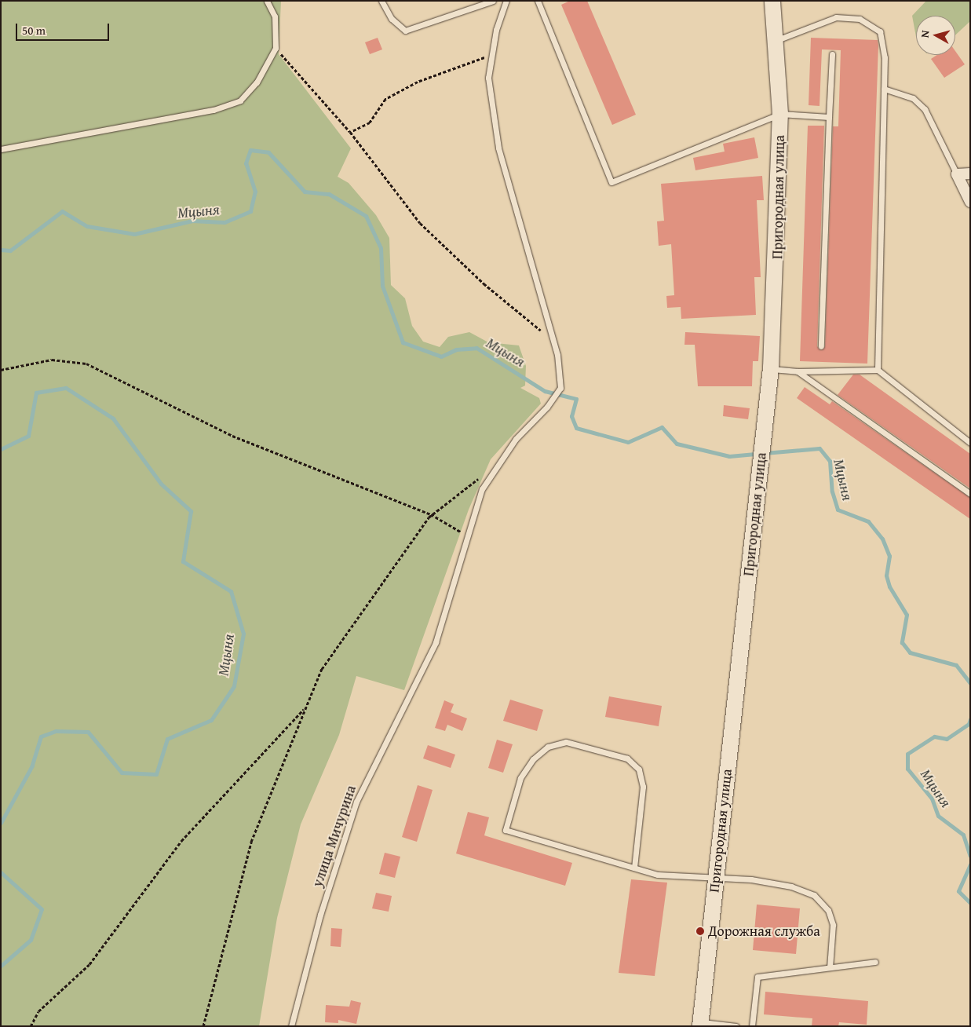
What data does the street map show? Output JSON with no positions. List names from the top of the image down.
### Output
{
  "streets": {
    "street": ["Пригородная улица"],
    "lane": ["улица Мичурина"]
  },
  "water": ["Мцыня"],
  "places": ["Дорожная служба"],
  "scale_bar": "50 m",
  "north": "left"
}
